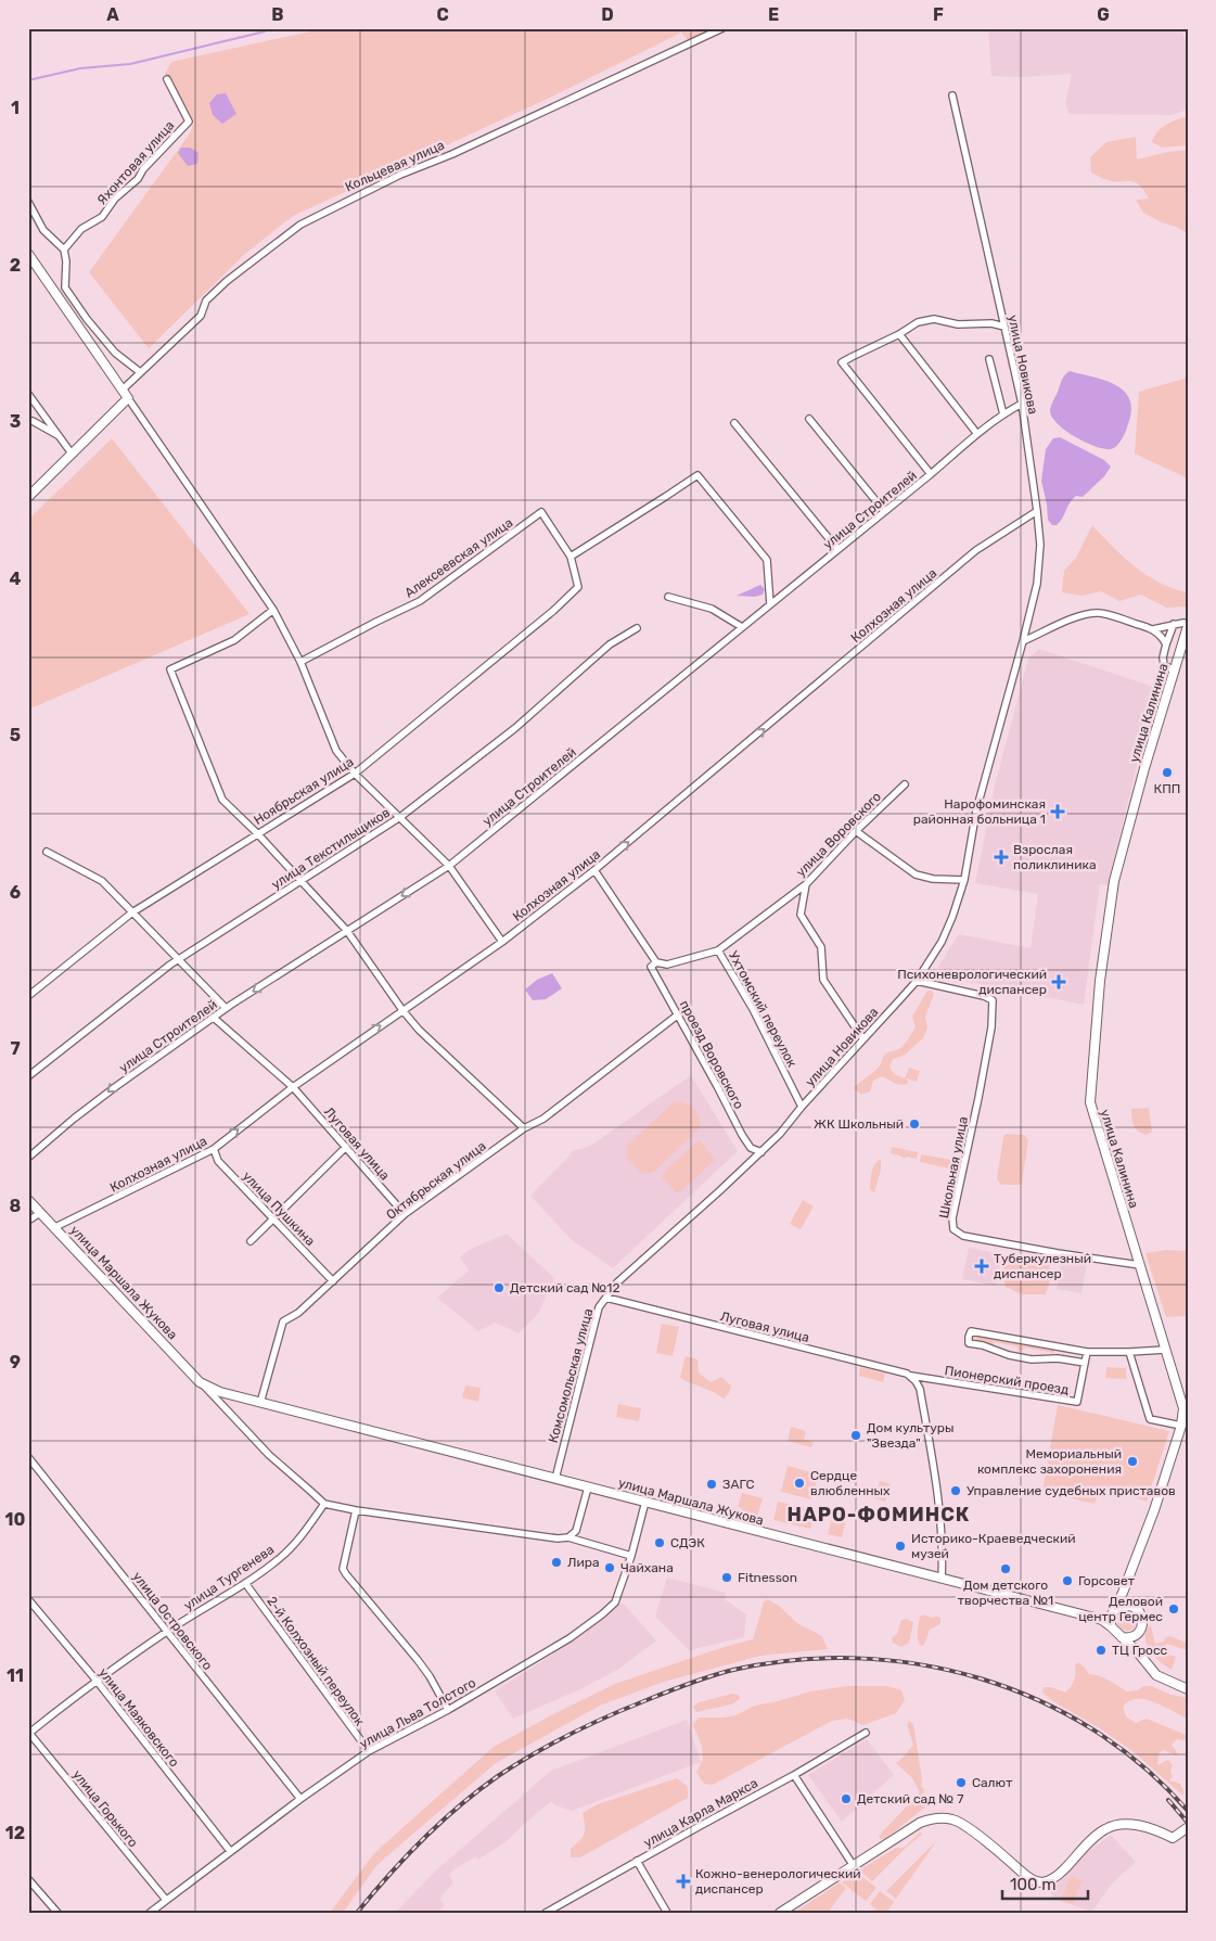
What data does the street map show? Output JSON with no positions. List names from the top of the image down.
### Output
{
  "streets": {
    "street": [
      "Яхонтовая улица",
      "Кольцевая улица",
      "улица Новикова",
      "улица Строителей",
      "Алексеевская улица",
      "Колхозная улица",
      "улица Калинина",
      "Ноябрьская улица",
      "улица Воровского",
      "улица Текстильщиков",
      "Ухтомский переулок",
      "проезд Воровского",
      "Луговая улица",
      "Школьная улица",
      "Октябрьская улица",
      "улица Пушкина",
      "улица Маршала Жукова",
      "Комсомольская улица",
      "Пионерский проезд",
      "улица Тургенева",
      "улица Островского",
      "2-й Колхозный переулок",
      "улица Льва Толстого",
      "улица Маяковского",
      "улица Горького",
      "улица Карла Маркса"
    ]
  },
  "crossings": [
    ["улица Новикова", "улица Строителей"],
    ["улица Новикова", "Колхозная улица"],
    ["улица Новикова", "Ухтомский переулок"],
    ["улица Новикова", "проезд Воровского"],
    ["улица Новикова", "Школьная улица"],
    ["улица Новикова", "Комсомольская улица"],
    ["улица Строителей", "Луговая улица"],
    ["Алексеевская улица", "Ноябрьская улица"],
    ["Колхозная улица", "Луговая улица"],
    ["Колхозная улица", "улица Пушкина"],
    ["Колхозная улица", "улица Маршала Жукова"],
    ["улица Калинина", "Школьная улица"],
    ["улица Калинина", "улица Маршала Жукова"],
    ["улица Воровского", "Ухтомский переулок"],
    ["улица Воровского", "проезд Воровского"],
    ["проезд Воровского", "Октябрьская улица"],
    ["Луговая улица", "Октябрьская улица"],
    ["Луговая улица", "улица Маршала Жукова"],
    ["Луговая улица", "Комсомольская улица"],
    ["Луговая улица", "Пионерский проезд"],
    ["Октябрьская улица", "улица Пушкина"],
    ["Октябрьская улица", "улица Маршала Жукова"],
    ["улица Маршала Жукова", "Комсомольская улица"],
    ["улица Маршала Жукова", "улица Тургенева"],
    ["улица Маршала Жукова", "улица Льва Толстого"],
    ["улица Тургенева", "улица Островского"],
    ["улица Тургенева", "2-й Колхозный переулок"],
    ["улица Тургенева", "улица Маяковского"],
    ["улица Тургенева", "улица Горького"],
    ["улица Островского", "улица Льва Толстого"],
    ["2-й Колхозный переулок", "улица Льва Толстого"],
    ["улица Льва Толстого", "улица Маяковского"],
    ["улица Льва Толстого", "улица Горького"]
  ],
  "one_way": ["улица Строителей", "Колхозная улица"],
  "districts": ["НАРО-ФОМИНСК"],
  "places": {
    "other": [
      "КПП",
      "ЖК Школьный",
      "Детский сад №12",
      "Дом культуры \"Звезда\"",
      "Мемориальный комплекс захоронения",
      "Сердце влюбленных",
      "ЗАГС",
      "Управление судебных приставов",
      "СДЭК",
      "Историко-Краеведческий музей",
      "Лира",
      "Чайхана",
      "Дом детского творчества №1",
      "Fitnesson",
      "Горсовет",
      "Деловой центр Гермес",
      "ТЦ Гросс",
      "Салют",
      "Детский сад № 7"
    ],
    "health": [
      "Нарофоминская районная больница 1",
      "Взрослая поликлиника",
      "Психоневрологический диспансер",
      "Туберкулезный диспансер",
      "Кожно-венерологический диспансер"
    ]
  },
  "scale_bar": "100 m",
  "grid": {
    "columns": [
      "A",
      "B",
      "C",
      "D",
      "E",
      "F",
      "G"
    ],
    "rows": [
      "1",
      "2",
      "3",
      "4",
      "5",
      "6",
      "7",
      "8",
      "9",
      "10",
      "11",
      "12"
    ]
  }
}
